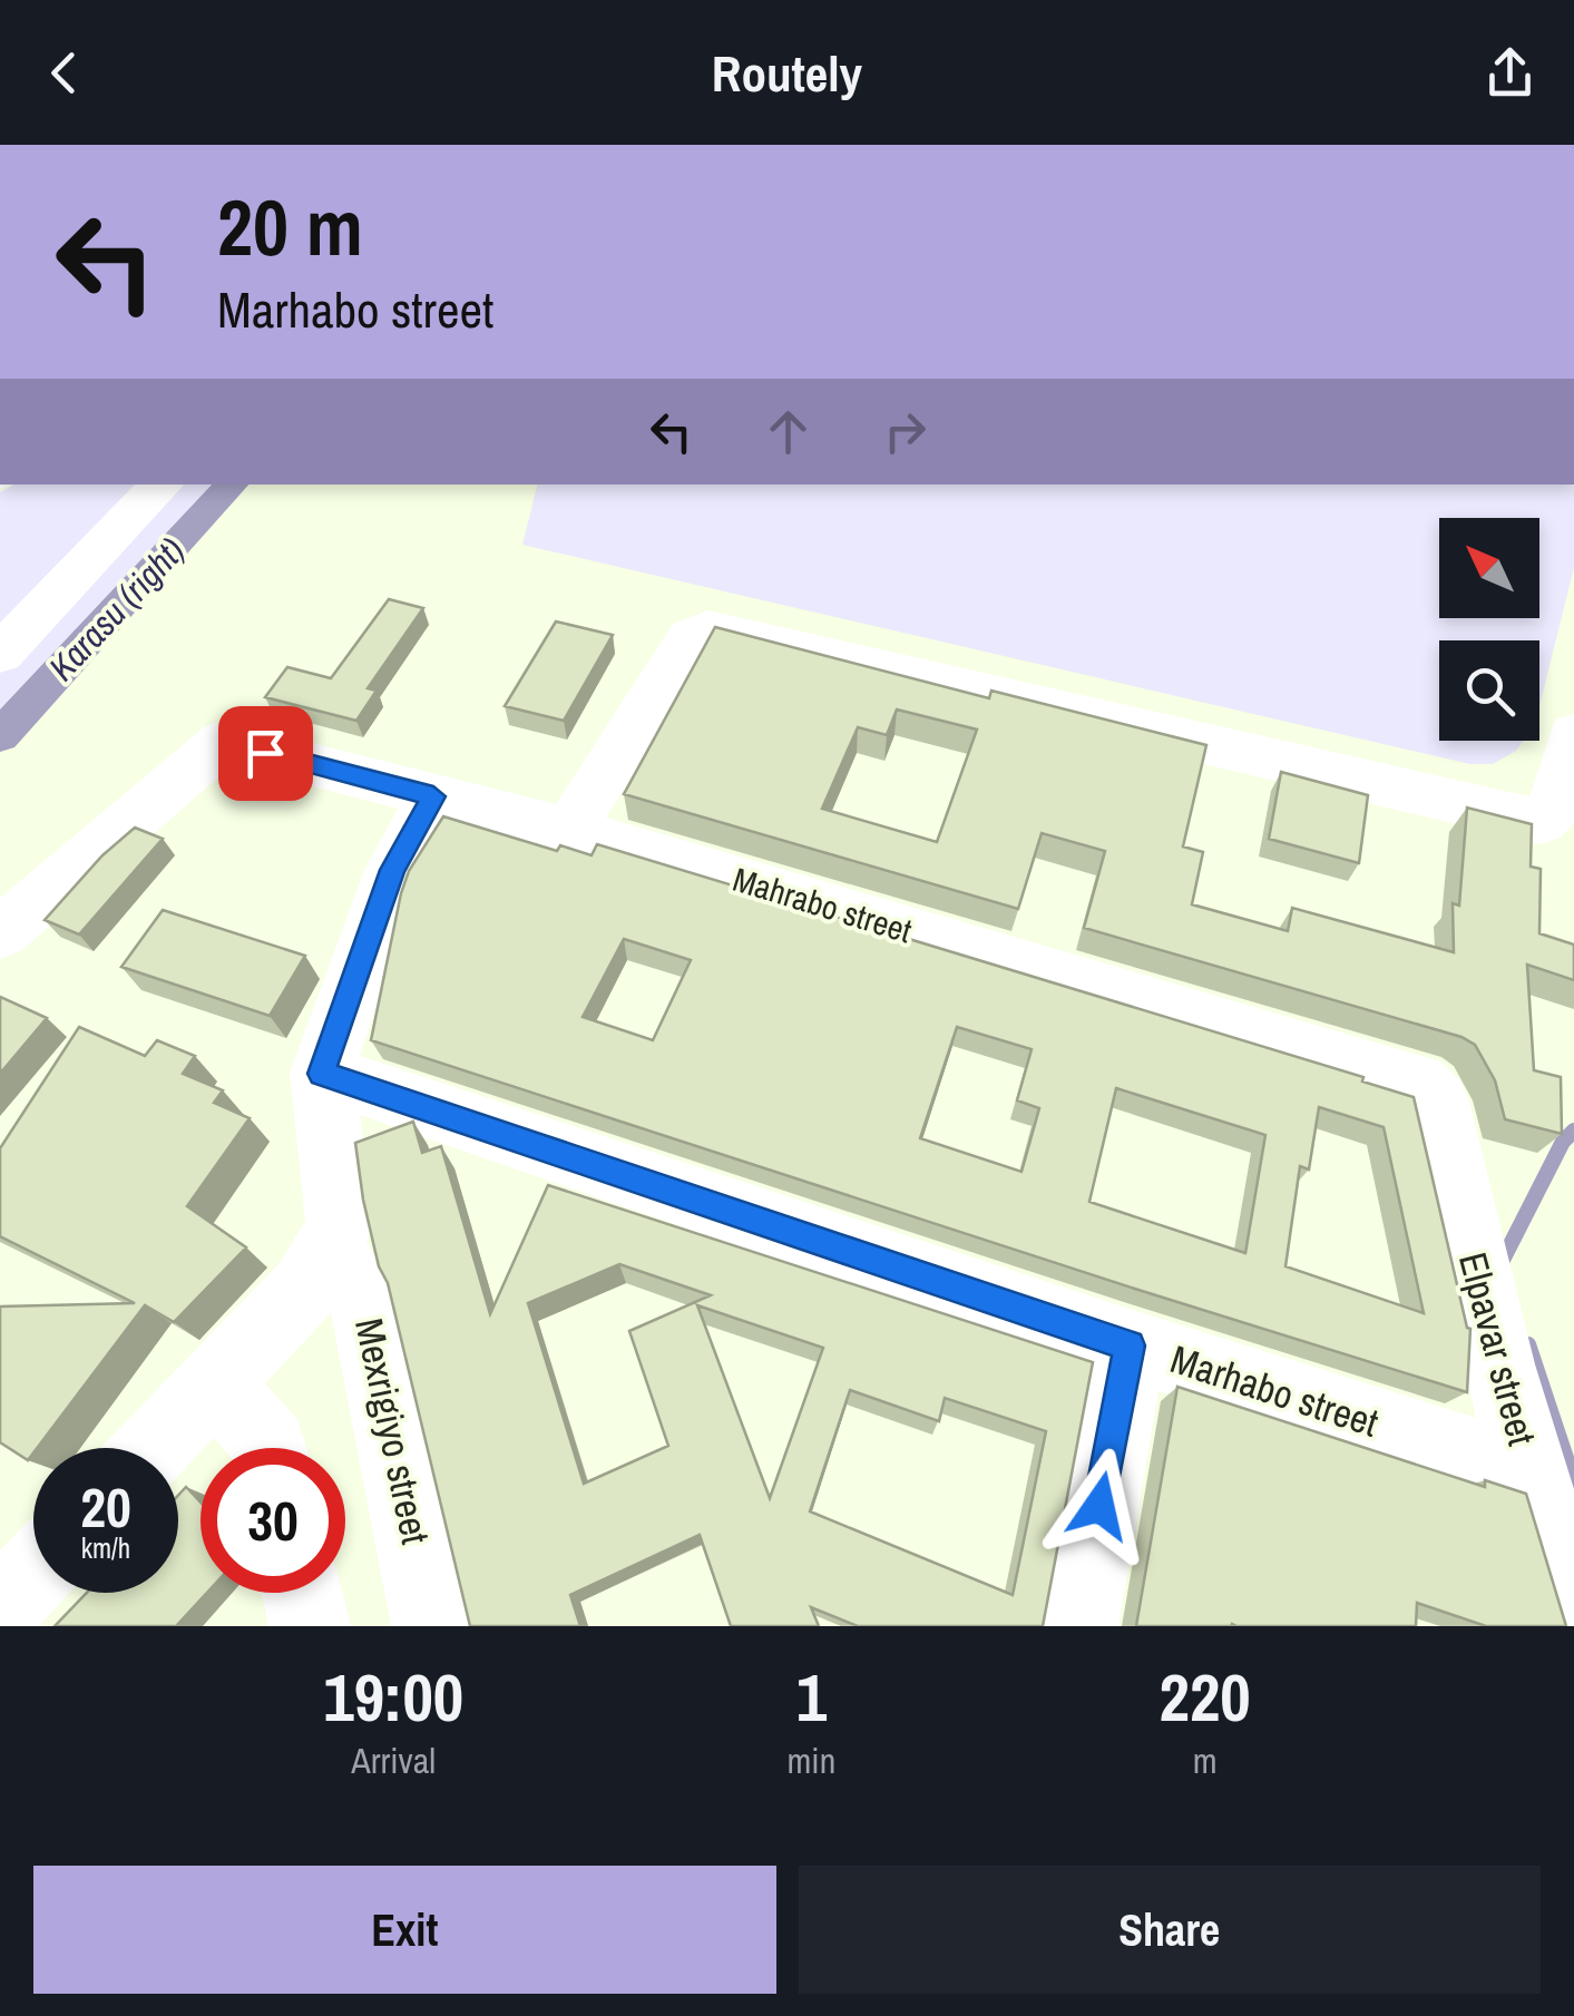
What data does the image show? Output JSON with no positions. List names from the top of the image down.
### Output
{
  "streets": {
    "street": [
      "Mahrabo street",
      "Elpavar street",
      "Marhabo street",
      "Mexrigiyo street"
    ]
  },
  "crossings": [
    ["Mahrabo street", "Elpavar street"],
    ["Elpavar street", "Marhabo street"]
  ],
  "water": ["Karasu (right)"],
  "north": "top left",
  "page": {
    "header": "Routely",
    "turn": ["20 m", "Marhabo street"],
    "speed": "20 km/h",
    "limit": "30",
    "eta": [
      "19:00",
      "Arrival",
      "1",
      "min",
      "220",
      "m"
    ],
    "buttons": ["Exit", "Share"]
  }
}
